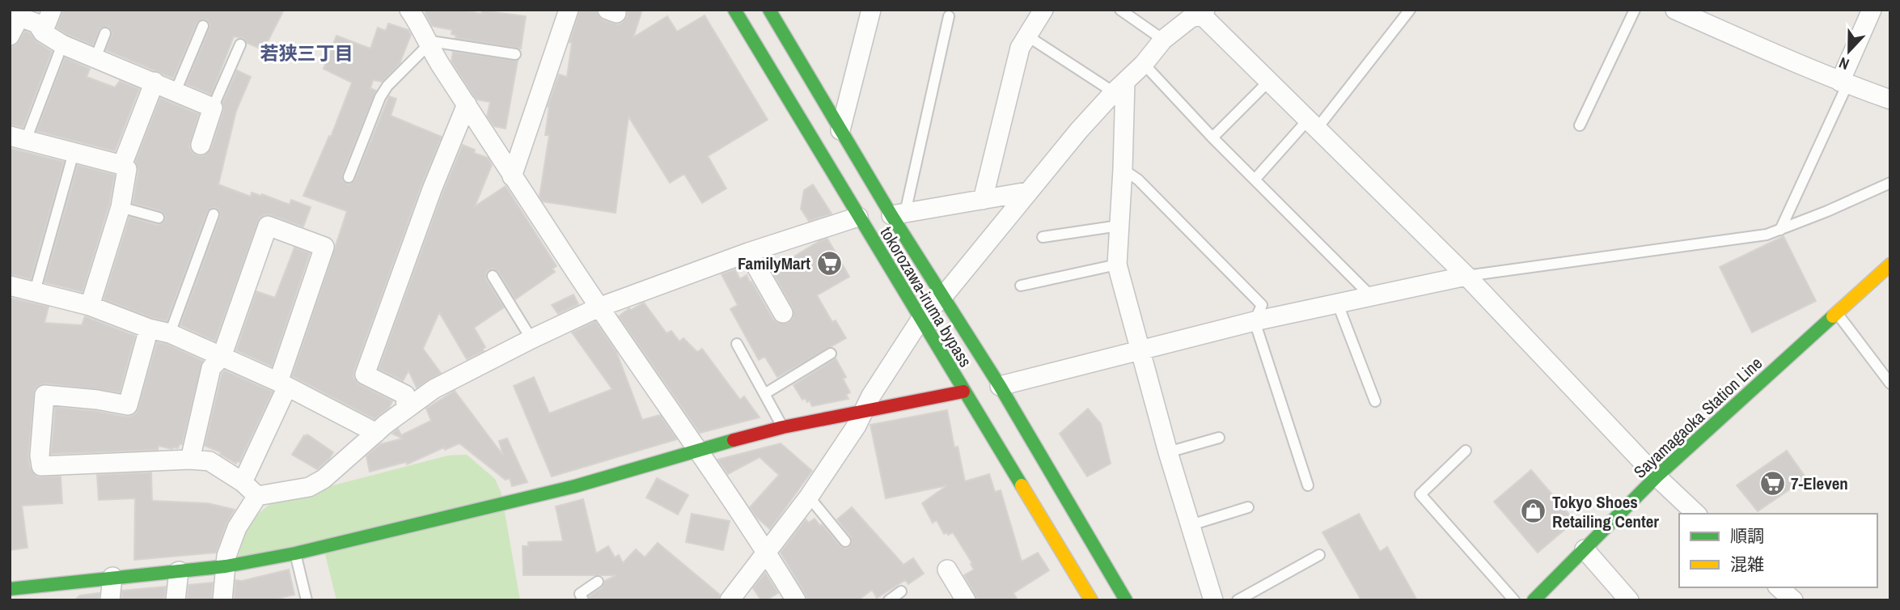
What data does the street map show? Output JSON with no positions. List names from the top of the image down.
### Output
{
  "streets": {
    "main road": ["tokorozawa-iruma bypass", "Sayamagaoka Station Line"]
  },
  "districts": ["若狭三丁目"],
  "places": {
    "supermarket": ["FamilyMart", "7-Eleven"],
    "shop": ["Tokyo Shoes Retailing Center"]
  },
  "legend": ["順調", "混雑"],
  "north": "bottom"
}
